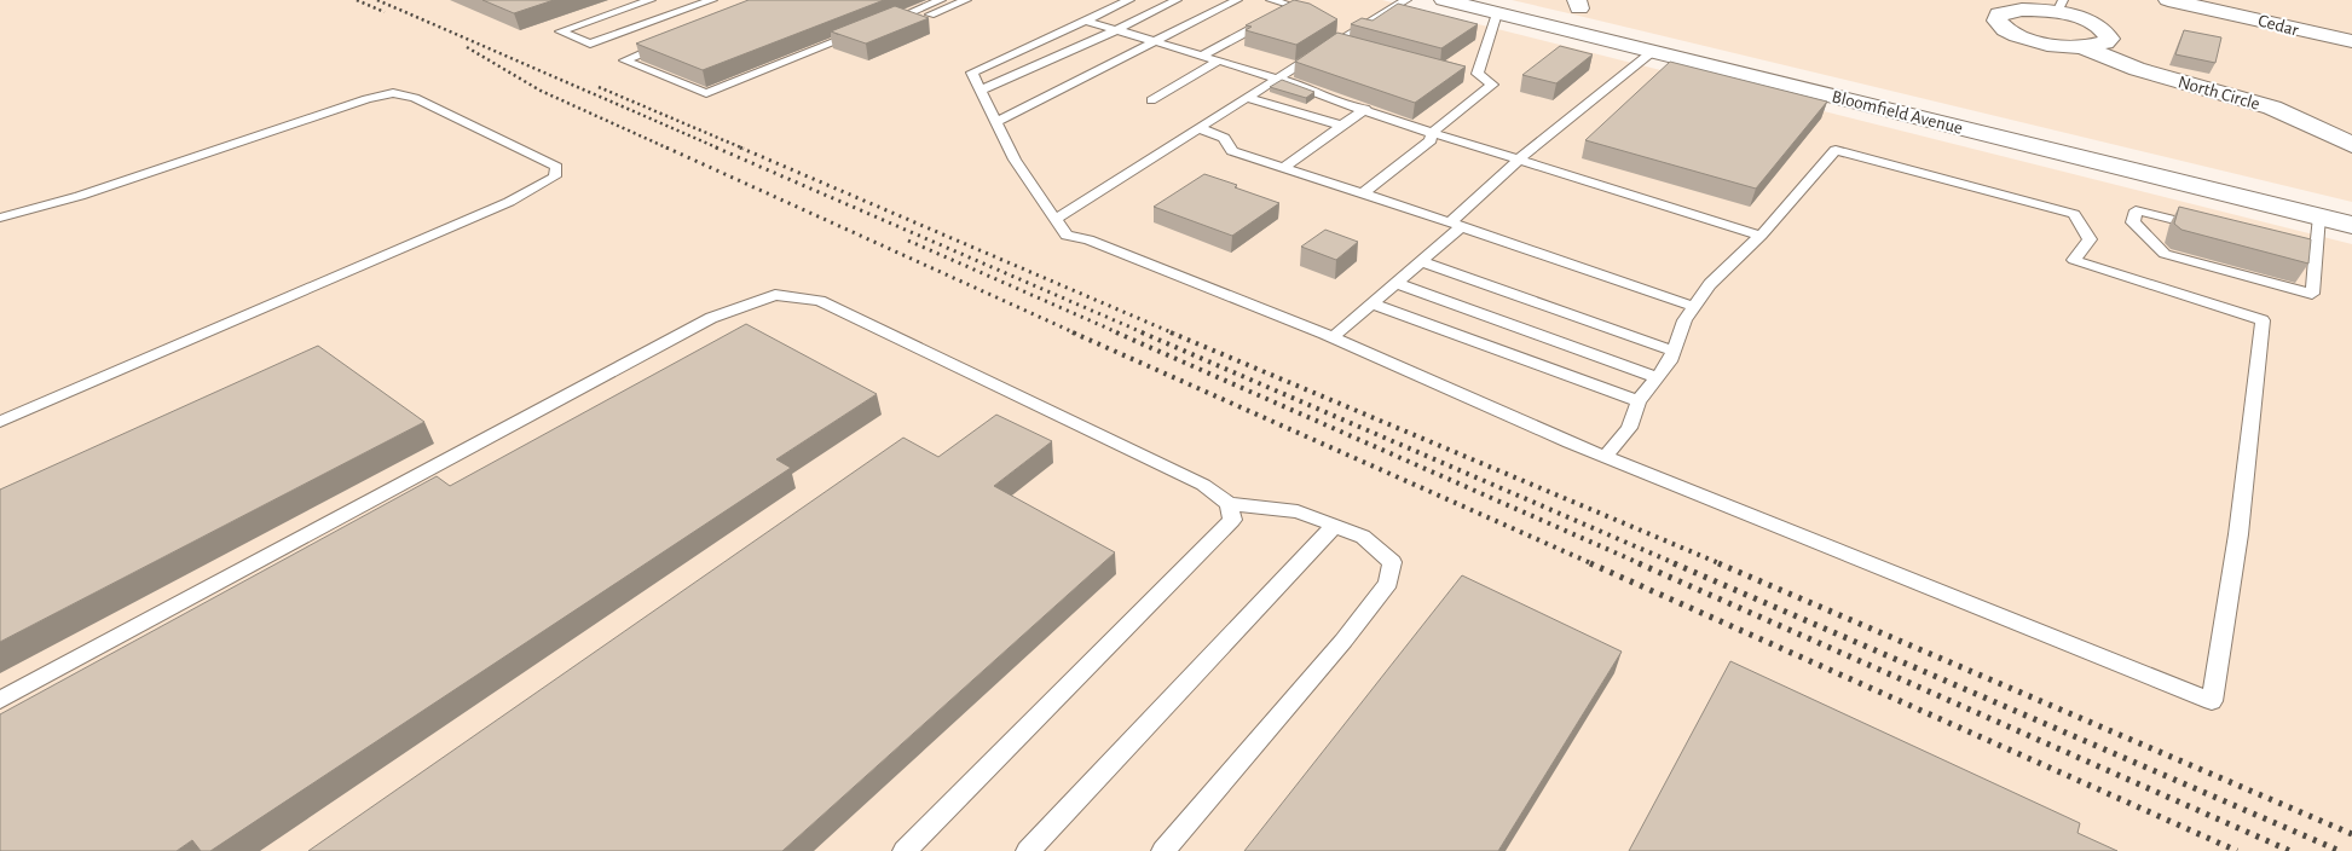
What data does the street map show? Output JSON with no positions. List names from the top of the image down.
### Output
{
  "streets": {
    "main road": ["Cedar", "North Circle", "Bloomfield Avenue"]
  }
}
